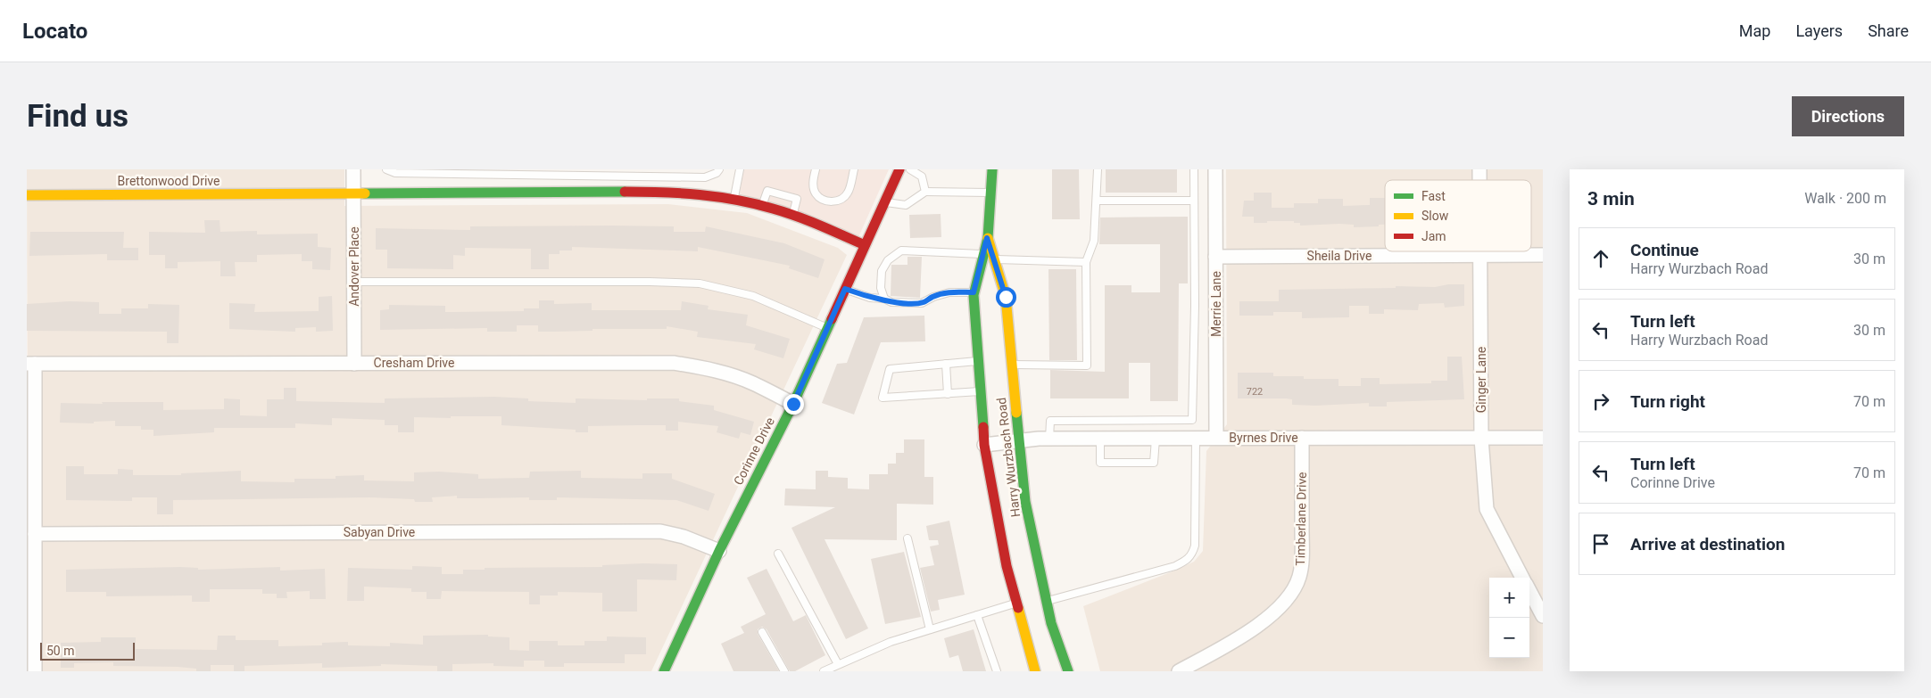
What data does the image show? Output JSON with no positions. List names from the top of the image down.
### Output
{
  "streets": {
    "street": [
      "Brettonwood Drive",
      "Sheila Drive",
      "Andover Place",
      "Merrie Lane",
      "Cresham Drive",
      "Ginger Lane",
      "Byrnes Drive",
      "Corinne Drive",
      "Harry Wurzbach Road",
      "Timberlane Drive",
      "Sabyan Drive"
    ]
  },
  "crossings": [
    ["Brettonwood Drive", "Andover Place"],
    ["Brettonwood Drive", "Corinne Drive"],
    ["Sheila Drive", "Merrie Lane"],
    ["Sheila Drive", "Ginger Lane"],
    ["Andover Place", "Cresham Drive"],
    ["Merrie Lane", "Byrnes Drive"],
    ["Cresham Drive", "Corinne Drive"],
    ["Ginger Lane", "Byrnes Drive"],
    ["Byrnes Drive", "Harry Wurzbach Road"],
    ["Byrnes Drive", "Timberlane Drive"],
    ["Corinne Drive", "Sabyan Drive"]
  ],
  "house_numbers": ["722"],
  "legend": ["Fast", "Slow", "Jam"],
  "scale_bar": "50 m",
  "page": {
    "header": "Locato",
    "nav": ["Map", "Layers", "Share"],
    "buttons": "Directions",
    "title": "Find us",
    "heading": ["3 min", "Walk · 200 m"],
    "list": [
      ["Continue", "Harry Wurzbach Road", "30 m"],
      ["Turn left", "Harry Wurzbach Road", "30 m"],
      ["Turn right", "70 m"],
      ["Turn left", "Corinne Drive", "70 m"],
      "Arrive at destination"
    ],
    "map_buttons": ["+", "−"],
    "scale": "50 m"
  }
}
